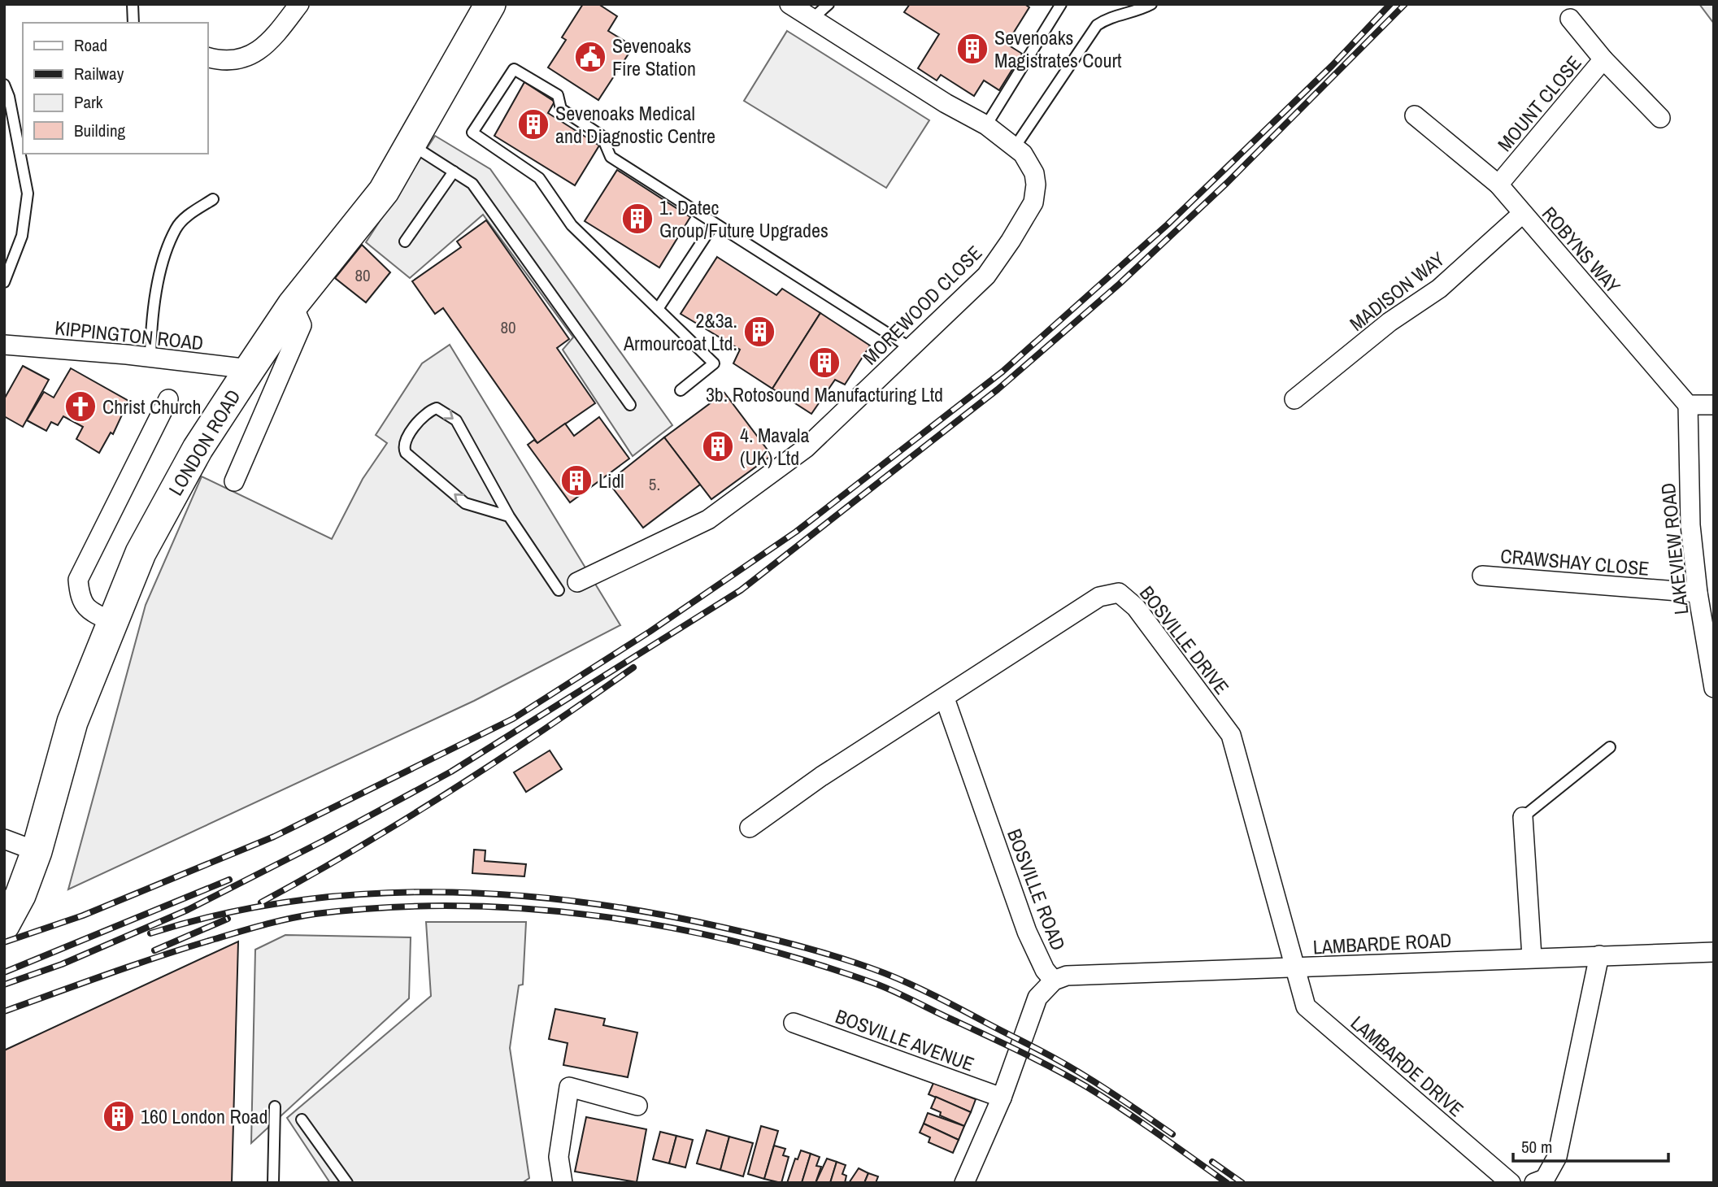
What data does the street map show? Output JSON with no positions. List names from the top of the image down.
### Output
{
  "streets": {
    "main road": ["LONDON ROAD"],
    "street": [
      "MOUNT CLOSE",
      "ROBYNS WAY",
      "MADISON WAY",
      "MOREWOOD CLOSE",
      "KIPPINGTON ROAD",
      "LAKEVIEW ROAD",
      "CRAWSHAY CLOSE",
      "BOSVILLE DRIVE",
      "BOSVILLE ROAD",
      "LAMBARDE ROAD",
      "BOSVILLE AVENUE",
      "LAMBARDE DRIVE"
    ]
  },
  "crossings": [
    ["MOUNT CLOSE", "ROBYNS WAY"],
    ["ROBYNS WAY", "MADISON WAY"],
    ["ROBYNS WAY", "LAKEVIEW ROAD"],
    ["KIPPINGTON ROAD", "LONDON ROAD"],
    ["LAKEVIEW ROAD", "CRAWSHAY CLOSE"],
    ["BOSVILLE DRIVE", "BOSVILLE ROAD"],
    ["BOSVILLE DRIVE", "LAMBARDE ROAD"],
    ["BOSVILLE DRIVE", "LAMBARDE DRIVE"],
    ["BOSVILLE ROAD", "LAMBARDE ROAD"],
    ["BOSVILLE ROAD", "BOSVILLE AVENUE"],
    ["LAMBARDE ROAD", "LAMBARDE DRIVE"]
  ],
  "places": {
    "building": [
      "Sevenoaks Magistrates Court",
      "Sevenoaks Medical and Diagnostic Centre",
      "1. Datec Group/Future Upgrades",
      "2&3a. Armourcoat Ltd.",
      "3b. Rotosound Manufacturing Ltd",
      "4. Mavala (UK) Ltd",
      "Lidl",
      "160 London Road"
    ],
    "public building": ["Sevenoaks Fire Station"],
    "church": ["Christ Church"]
  },
  "house_numbers": ["80", "80", "5."],
  "legend": [
    "Road",
    "Railway",
    "Park",
    "Building"
  ],
  "scale_bar": "50 m"
}
